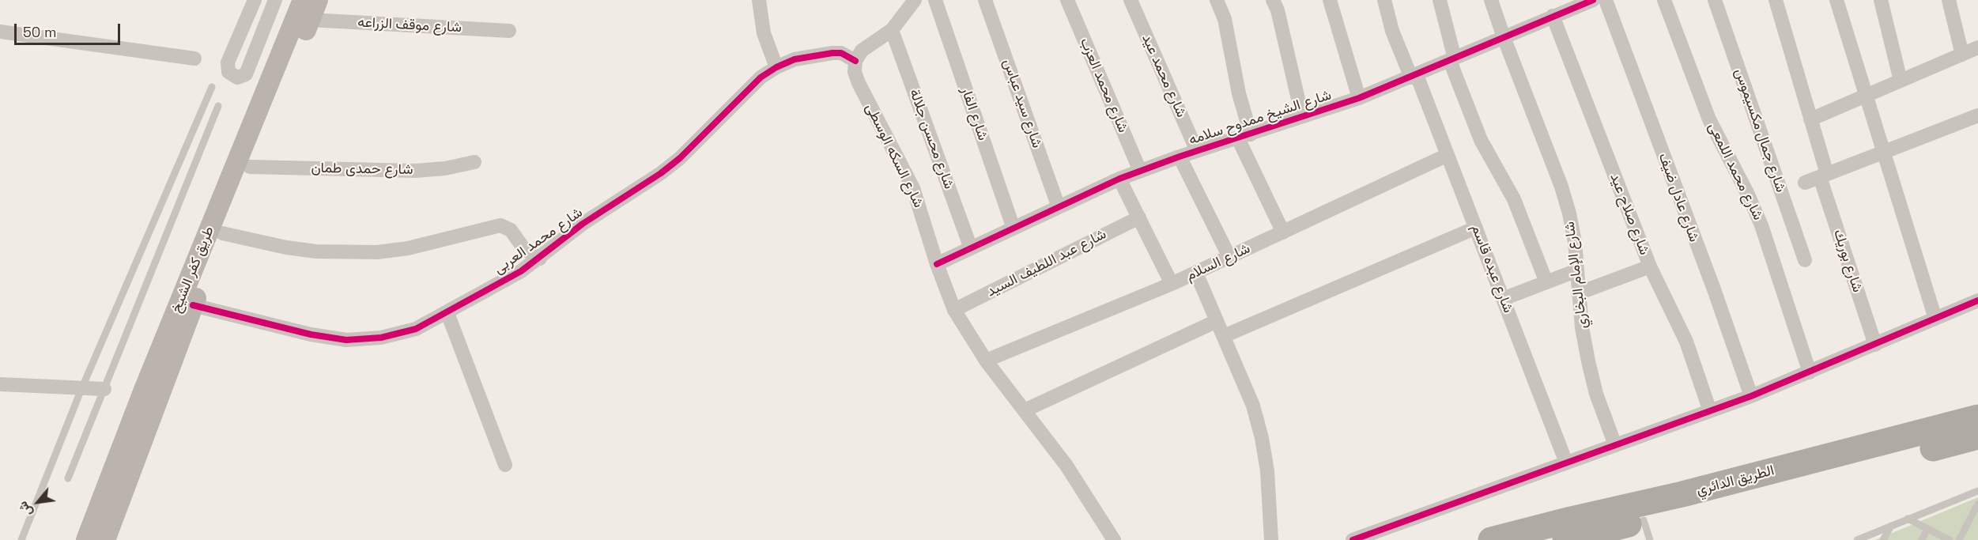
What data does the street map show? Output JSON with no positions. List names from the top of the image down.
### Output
{
  "streets": {
    "highway": ["الطريق الدائري"],
    "street": [
      "شارع موقف الزراعه",
      "شارع محمد عيد",
      "شارع محمد العزب",
      "شارع سيد عباس",
      "شارع الفار",
      "شارع الشيخ ممدوح سلامه",
      "شارع جمال مكسيموس",
      "شارع محسن جلالة",
      "شارع السكه الوسطى",
      "شارع حمدى طمان",
      "شارع محمد اللمعى",
      "شارع عادل ضيف",
      "شارع صلاح عيد",
      "شارع محمد العربى",
      "شارع بوريك",
      "شارع السلام",
      "شارع عبد اللطيف السيد",
      "شارع عبده قاسم",
      "طريق كفر الشيخ",
      "شارع الإمام البخاري"
    ]
  },
  "crossings": [
    ["شارع موقف الزراعه", "طريق كفر الشيخ"],
    ["شارع محمد عيد", "شارع الشيخ ممدوح سلامه"],
    ["شارع محمد العزب", "شارع الشيخ ممدوح سلامه"],
    ["شارع سيد عباس", "شارع الشيخ ممدوح سلامه"],
    ["شارع الفار", "شارع الشيخ ممدوح سلامه"],
    ["شارع الشيخ ممدوح سلامه", "شارع محسن جلالة"],
    ["شارع الشيخ ممدوح سلامه", "شارع السكه الوسطى"],
    ["شارع الشيخ ممدوح سلامه", "شارع صلاح عيد"],
    ["شارع الشيخ ممدوح سلامه", "شارع عبده قاسم"],
    ["شارع الشيخ ممدوح سلامه", "شارع الإمام البخاري"],
    ["شارع السكه الوسطى", "شارع محمد العربى"],
    ["شارع السكه الوسطى", "شارع السلام"],
    ["شارع السكه الوسطى", "شارع عبد اللطيف السيد"],
    ["شارع حمدى طمان", "طريق كفر الشيخ"],
    ["شارع محمد العربى", "طريق كفر الشيخ"],
    ["شارع السلام", "شارع عبده قاسم"]
  ],
  "scale_bar": "50 m",
  "north": "bottom left"
}
